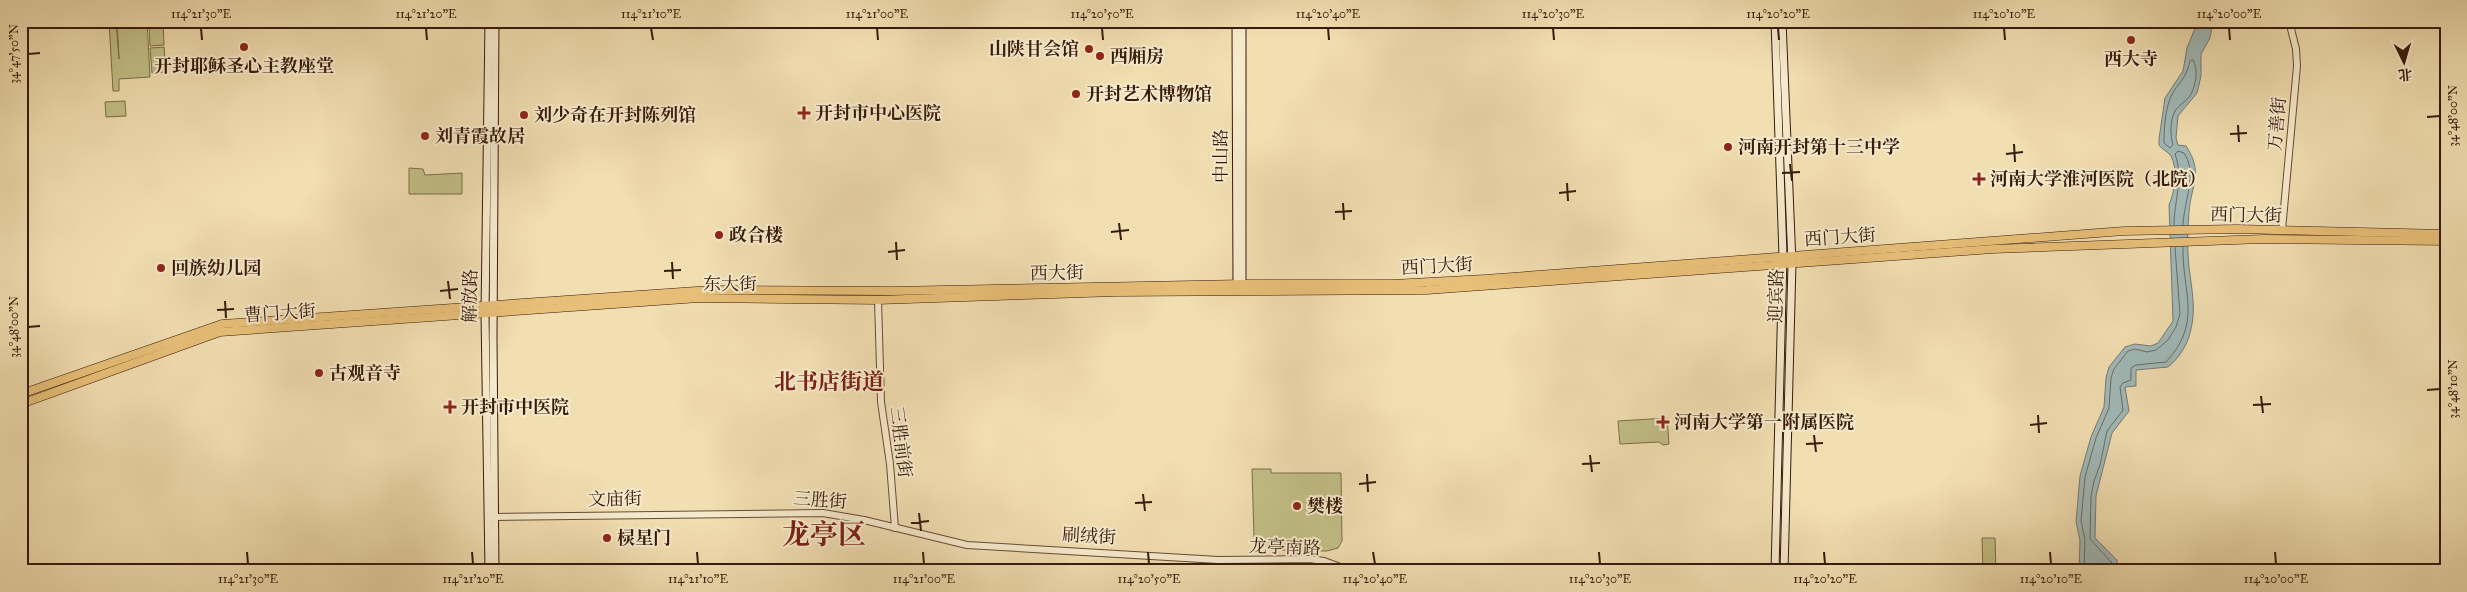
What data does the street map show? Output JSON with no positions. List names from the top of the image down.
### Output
{
  "streets": {
    "main road": [
      "中山路",
      "西门大街",
      "西大街",
      "东大街",
      "解放路",
      "迎宾路",
      "曹门大街"
    ],
    "street": [
      "万善街",
      "三胜前街",
      "文庙街",
      "三胜街",
      "刷绒街",
      "龙亭南路"
    ]
  },
  "crossings": [
    ["万善街", "西门大街"],
    ["中山路", "西门大街"],
    ["中山路", "西大街"],
    ["西门大街", "西大街"],
    ["西门大街", "迎宾路"],
    ["西大街", "东大街"],
    ["西大街", "三胜前街"],
    ["东大街", "解放路"],
    ["东大街", "曹门大街"],
    ["东大街", "三胜前街"],
    ["解放路", "曹门大街"],
    ["解放路", "文庙街"],
    ["三胜前街", "三胜街"],
    ["文庙街", "三胜街"],
    ["三胜街", "刷绒街"],
    ["刷绒街", "龙亭南路"]
  ],
  "districts": ["北书店街道", "龙亭区"],
  "places": {
    "other": [
      "西大寺",
      "开封耶稣圣心主教座堂",
      "山陕甘会馆",
      "西厢房",
      "开封艺术博物馆",
      "刘少奇在开封陈列馆",
      "刘青霞故居",
      "河南开封第十三中学",
      "政合楼",
      "回族幼儿园",
      "古观音寺",
      "樊楼",
      "棂星门"
    ],
    "health": [
      "开封市中心医院",
      "河南大学淮河医院（北院）",
      "开封市中医院",
      "河南大学第一附属医院"
    ]
  },
  "north": "bottom",
  "coordinates": [
    "114°21'30\"E",
    "114°21'20\"E",
    "114°21'10\"E",
    "114°21'00\"E",
    "114°20'50\"E",
    "114°20'40\"E",
    "114°20'30\"E",
    "114°20'20\"E",
    "114°20'10\"E",
    "114°20'00\"E",
    "34°47'50\"N",
    "34°48'00\"N",
    "34°48'10\"N"
  ]
}
